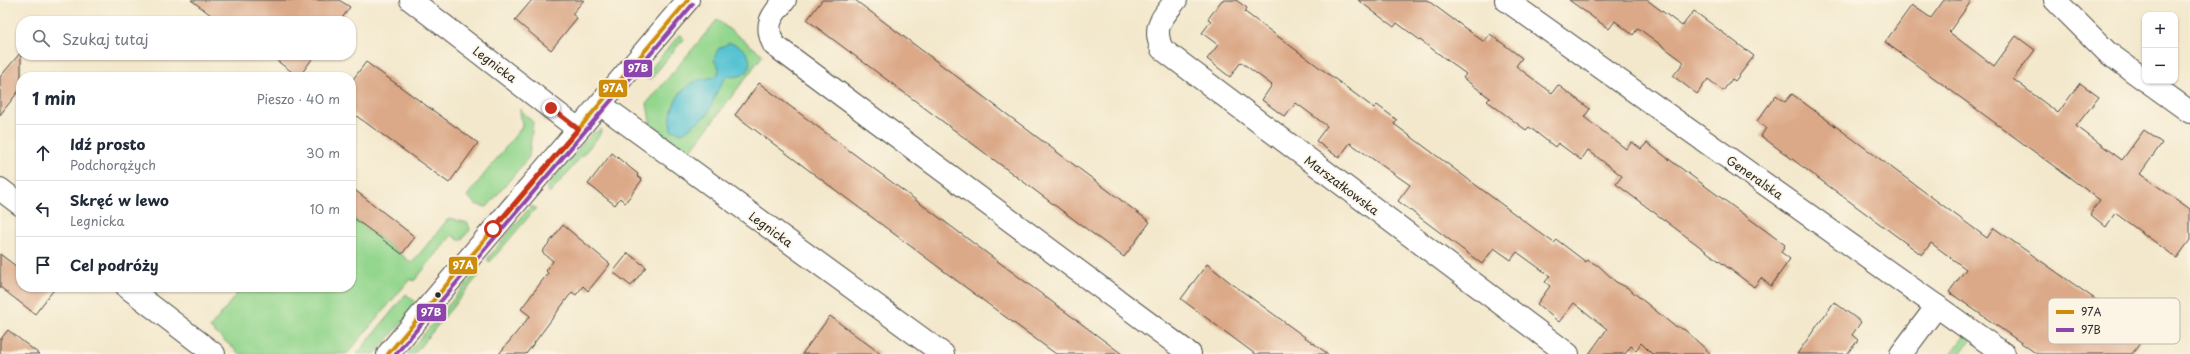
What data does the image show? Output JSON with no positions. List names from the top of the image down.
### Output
{
  "streets": {
    "street": ["Legnicka", "Generalska", "Marszałkowska"]
  },
  "lines": ["transit line 97A", "transit line 97B"],
  "legend": ["97A", "97B"],
  "page": {
    "map_buttons": ["+", "−"],
    "search": "Szukaj tutaj",
    "heading": ["1 min", "Pieszo · 40 m"],
    "list": [
      ["Idź prosto", "Podchorążych", "30 m"],
      ["Skręć w lewo", "Legnicka", "10 m"],
      "Cel podróży"
    ]
  }
}
